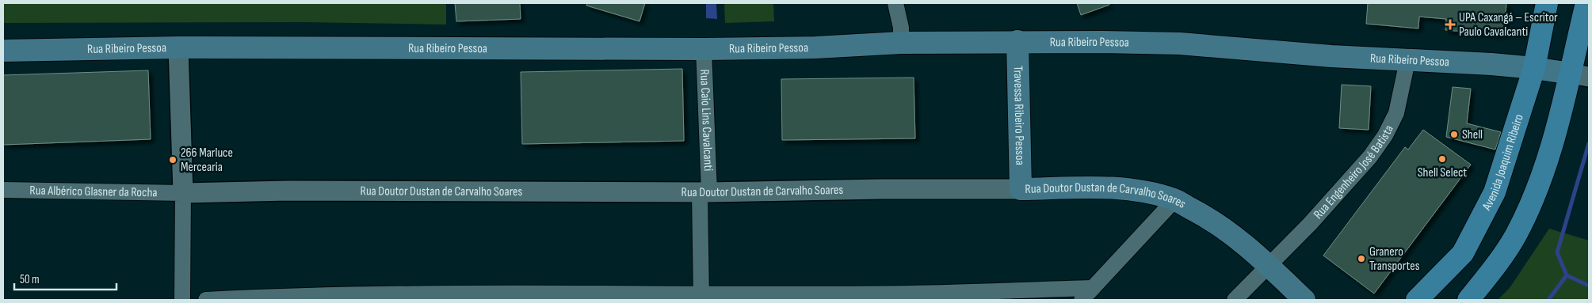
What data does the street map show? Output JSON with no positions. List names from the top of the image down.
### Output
{
  "streets": {
    "main road": [
      "Rua Ribeiro Pessoa",
      "Travessa Ribeiro Pessoa",
      "Avenida Joaquim Ribeiro",
      "Rua Doutor Dustan de Carvalho Soares"
    ],
    "street": ["Rua Caio Lins Cavalcanti", "Rua Engenheiro José Batista", "Rua Albérico Glasner da Rocha"]
  },
  "crossings": [
    ["Rua Ribeiro Pessoa", "Travessa Ribeiro Pessoa"],
    ["Rua Ribeiro Pessoa", "Rua Caio Lins Cavalcanti"],
    ["Rua Ribeiro Pessoa", "Avenida Joaquim Ribeiro"],
    ["Rua Ribeiro Pessoa", "Rua Engenheiro José Batista"],
    ["Travessa Ribeiro Pessoa", "Rua Doutor Dustan de Carvalho Soares"],
    ["Rua Caio Lins Cavalcanti", "Rua Doutor Dustan de Carvalho Soares"],
    ["Rua Engenheiro José Batista", "Rua Doutor Dustan de Carvalho Soares"],
    ["Rua Doutor Dustan de Carvalho Soares", "Rua Albérico Glasner da Rocha"]
  ],
  "places": {
    "health": ["UPA Caxangá – Escritor Paulo Cavalcanti"],
    "other": [
      "Shell",
      "Shell Select",
      "266 Marluce Mercearia",
      "Granero Transportes"
    ]
  },
  "scale_bar": "50 m"
}
